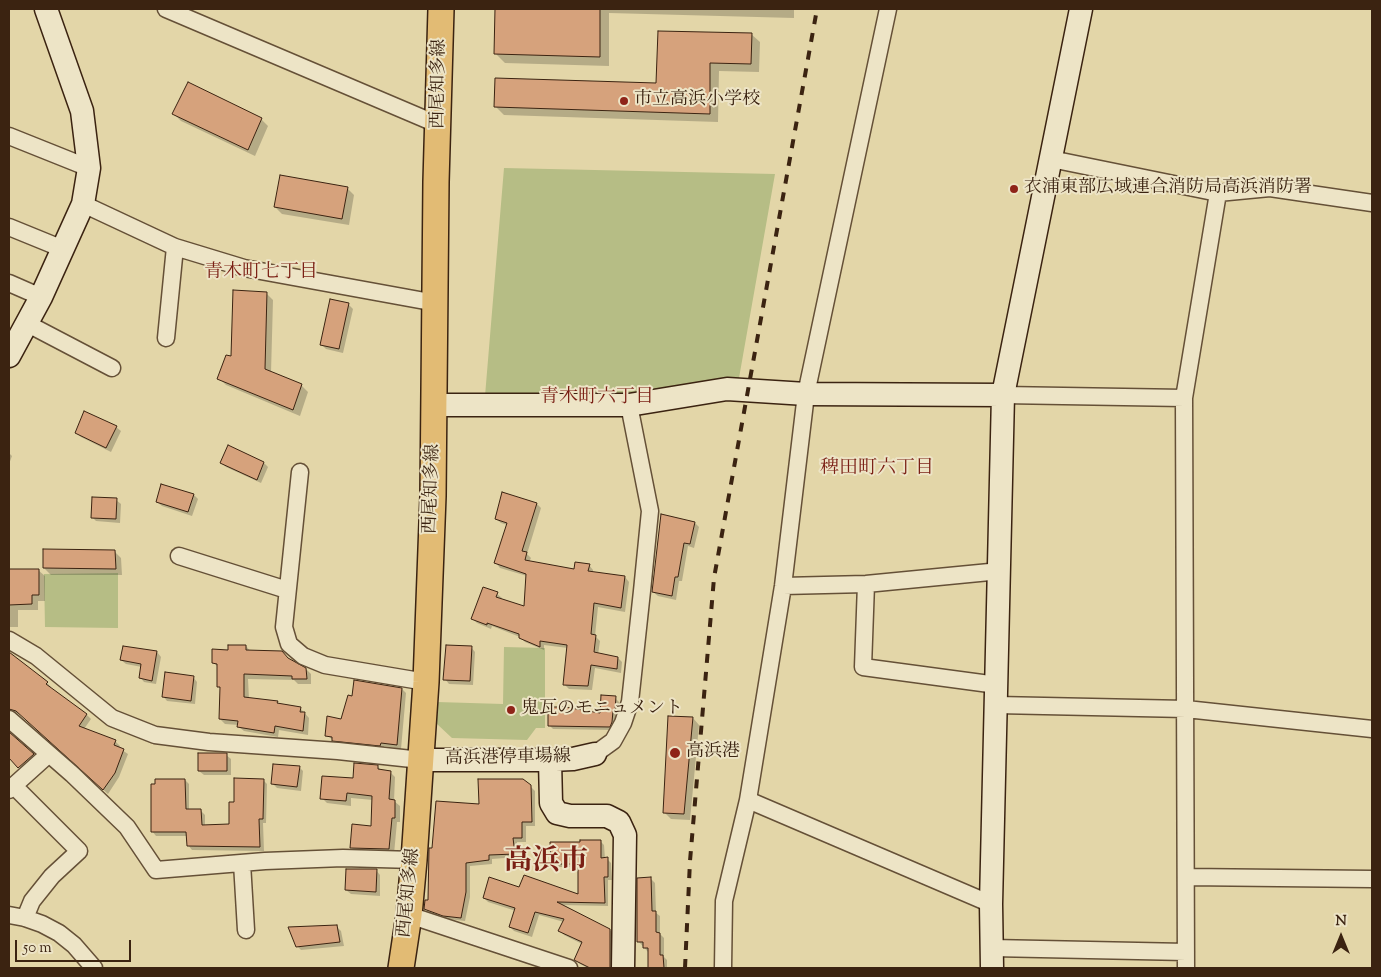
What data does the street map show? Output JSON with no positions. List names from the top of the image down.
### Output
{
  "streets": {
    "main road": ["西尾知多線"],
    "street": ["高浜港停車場線"]
  },
  "crossings": [
    ["西尾知多線", "高浜港停車場線"]
  ],
  "districts": [
    "青木町七丁目",
    "青木町六丁目",
    "稗田町六丁目",
    "高浜市"
  ],
  "places": [
    "市立高浜小学校",
    "衣浦東部広域連合消防局高浜消防署",
    "鬼瓦のモニュメント",
    "高浜港"
  ],
  "scale_bar": "50 m",
  "north": "top"
}
